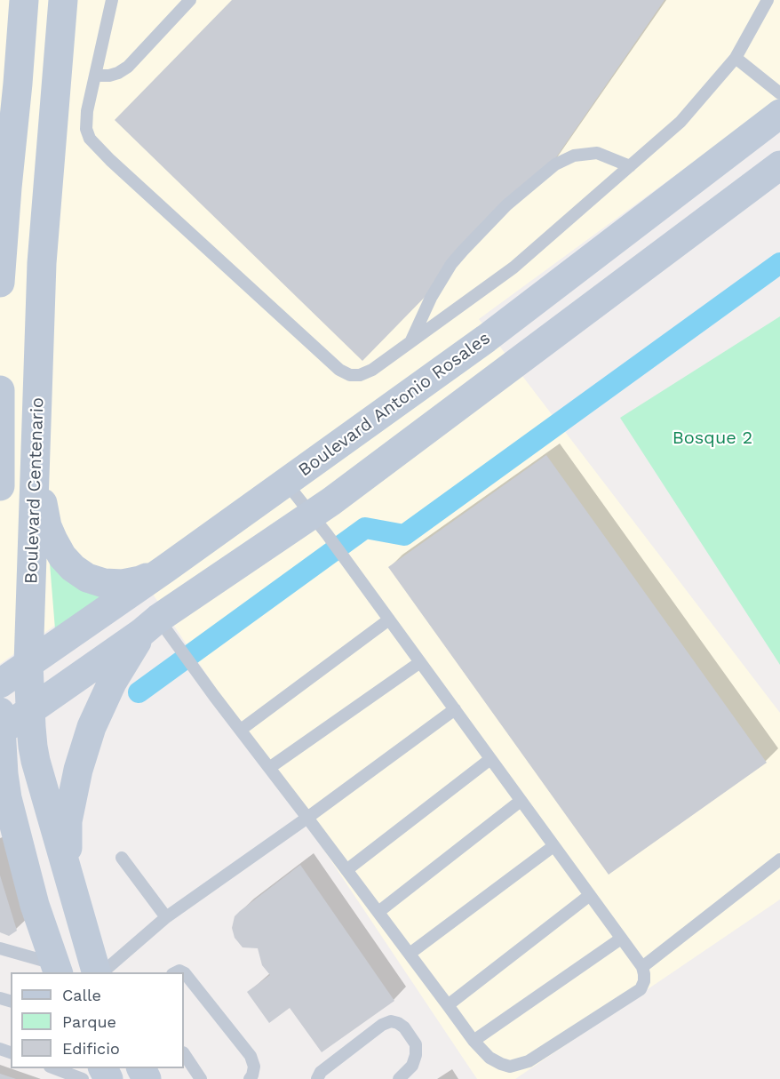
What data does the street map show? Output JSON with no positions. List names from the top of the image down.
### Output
{
  "streets": {
    "main road": ["Boulevard Antonio Rosales", "Boulevard Centenario"]
  },
  "crossings": [
    ["Boulevard Antonio Rosales", "Boulevard Centenario"]
  ],
  "parks": ["Bosque 2"],
  "legend": ["Calle", "Parque", "Edificio"]
}
